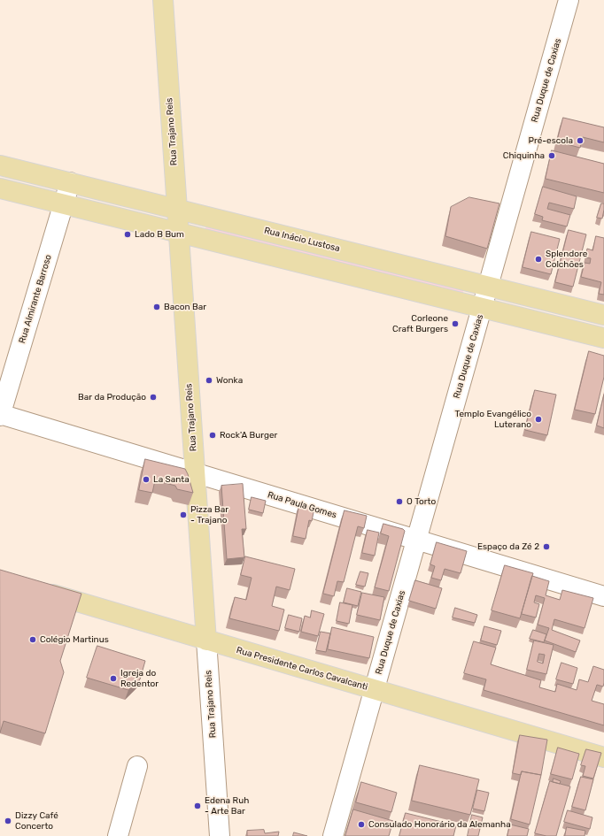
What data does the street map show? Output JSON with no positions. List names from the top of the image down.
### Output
{
  "streets": {
    "main road": ["Rua Trajano Reis", "Rua Inácio Lustosa", "Rua Presidente Carlos Cavalcanti"],
    "street": ["Rua Duque de Caxias", "Rua Almirante Barroso", "Rua Paula Gomes"]
  },
  "crossings": [
    ["Rua Duque de Caxias", "Rua Inácio Lustosa"],
    ["Rua Duque de Caxias", "Rua Paula Gomes"],
    ["Rua Duque de Caxias", "Rua Presidente Carlos Cavalcanti"],
    ["Rua Trajano Reis", "Rua Inácio Lustosa"],
    ["Rua Trajano Reis", "Rua Paula Gomes"],
    ["Rua Trajano Reis", "Rua Presidente Carlos Cavalcanti"],
    ["Rua Inácio Lustosa", "Rua Almirante Barroso"],
    ["Rua Almirante Barroso", "Rua Paula Gomes"]
  ],
  "places": [
    "Pré-escola",
    "Chiquinha",
    "Lado B Bum",
    "Splendore Colchões",
    "Bacon Bar",
    "Corleone Craft Burgers",
    "Wonka",
    "Bar da Produção",
    "Templo Evangélico Luterano",
    "Rock'A Burger",
    "La Santa",
    "O Torto",
    "Pizza Bar - Trajano",
    "Espaço da Zé 2",
    "Colégio Martinus",
    "Igreja do Redentor",
    "Edena Ruh - Arte Bar",
    "Dizzy Café Concerto",
    "Consulado Honorário da Alemanha"
  ]
}
